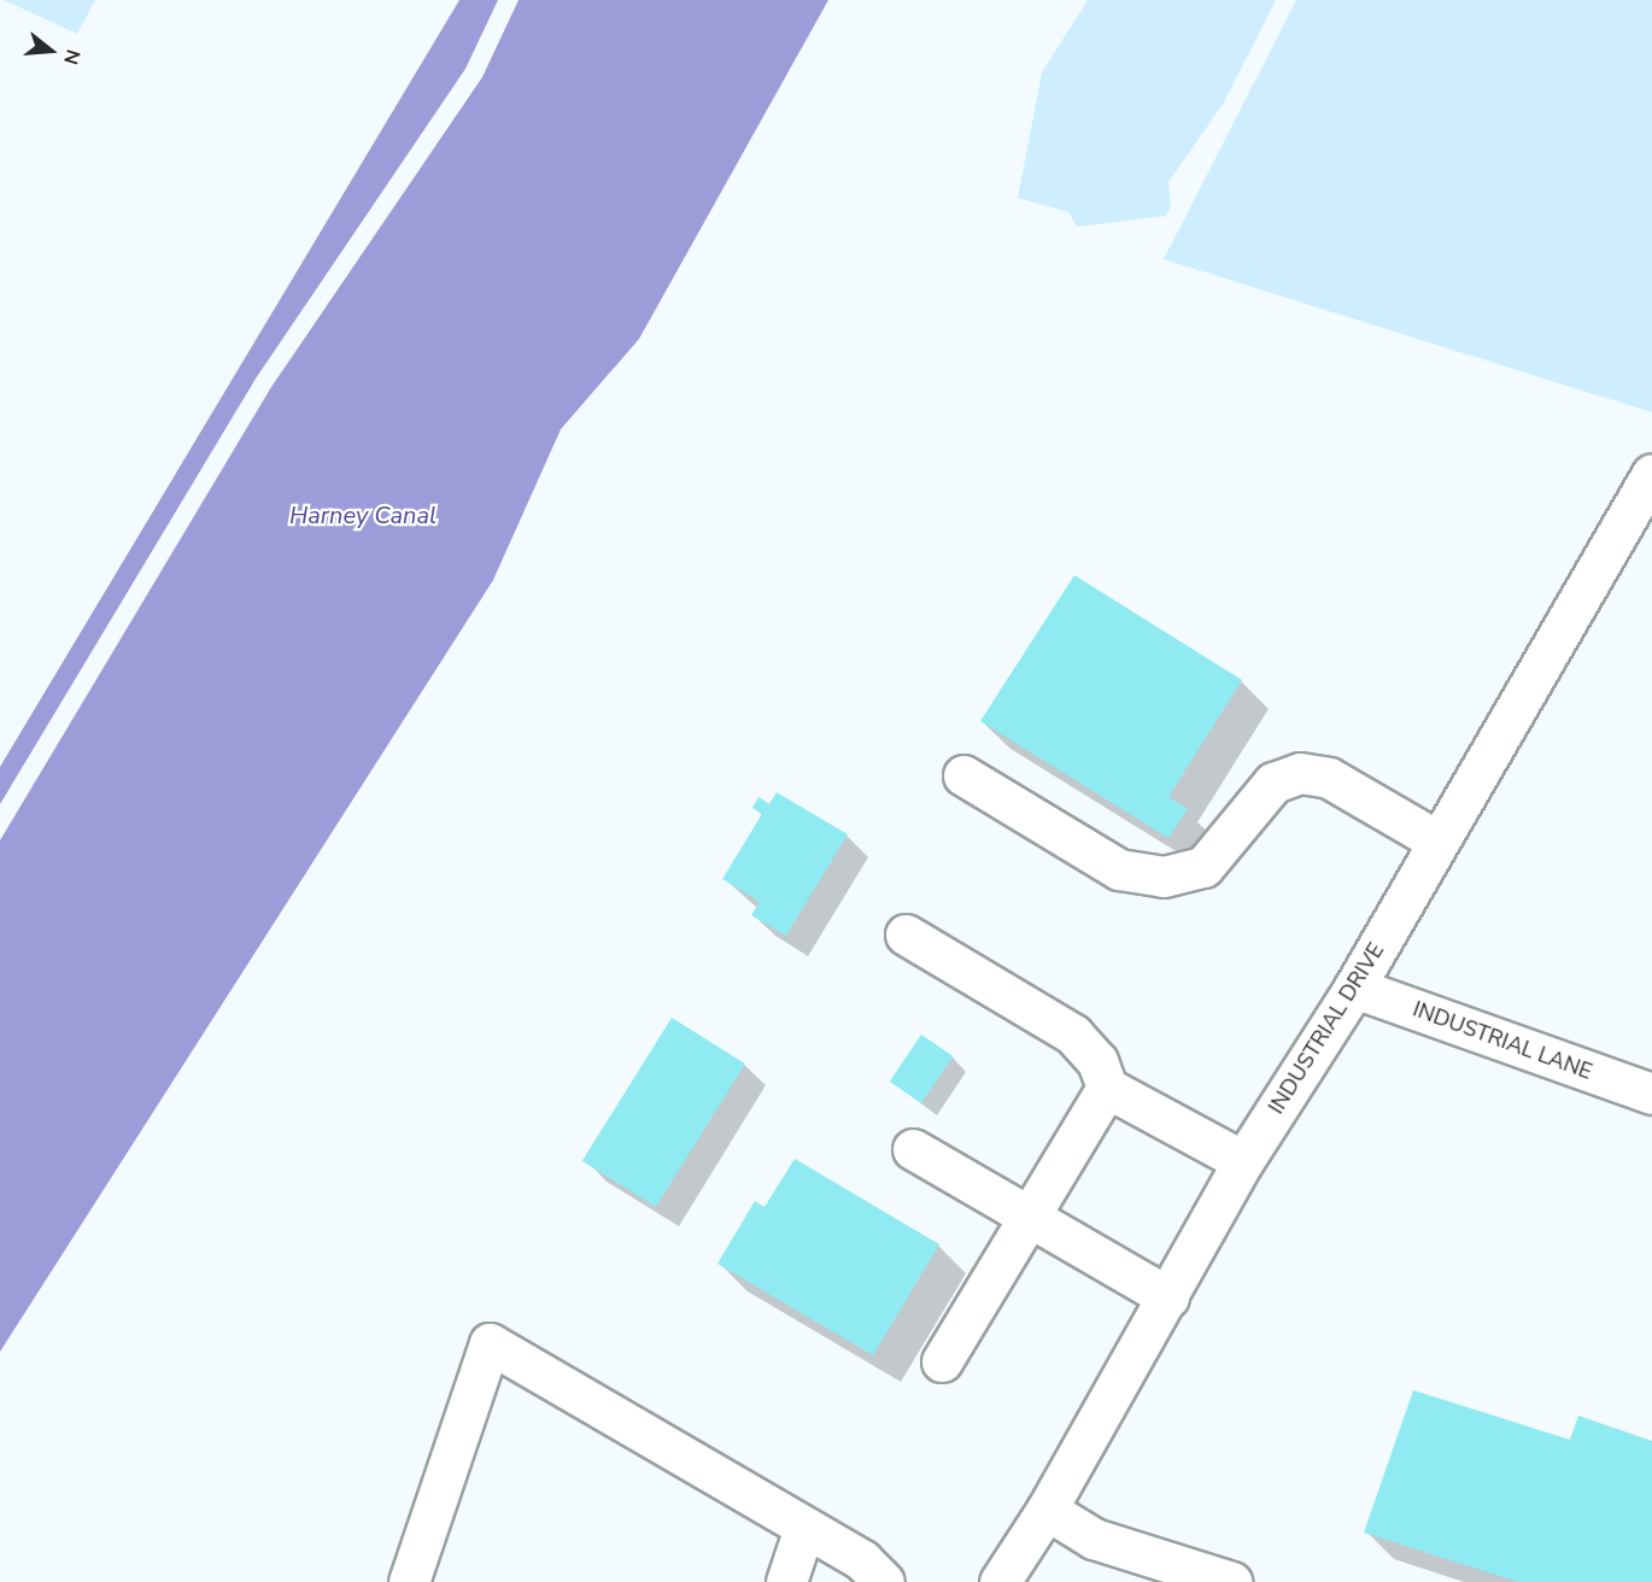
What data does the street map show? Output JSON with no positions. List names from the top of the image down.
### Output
{
  "streets": {
    "street": ["INDUSTRIAL DRIVE", "INDUSTRIAL LANE"]
  },
  "crossings": [
    ["INDUSTRIAL DRIVE", "INDUSTRIAL LANE"]
  ],
  "water": ["Harney Canal"],
  "north": "right"
}
